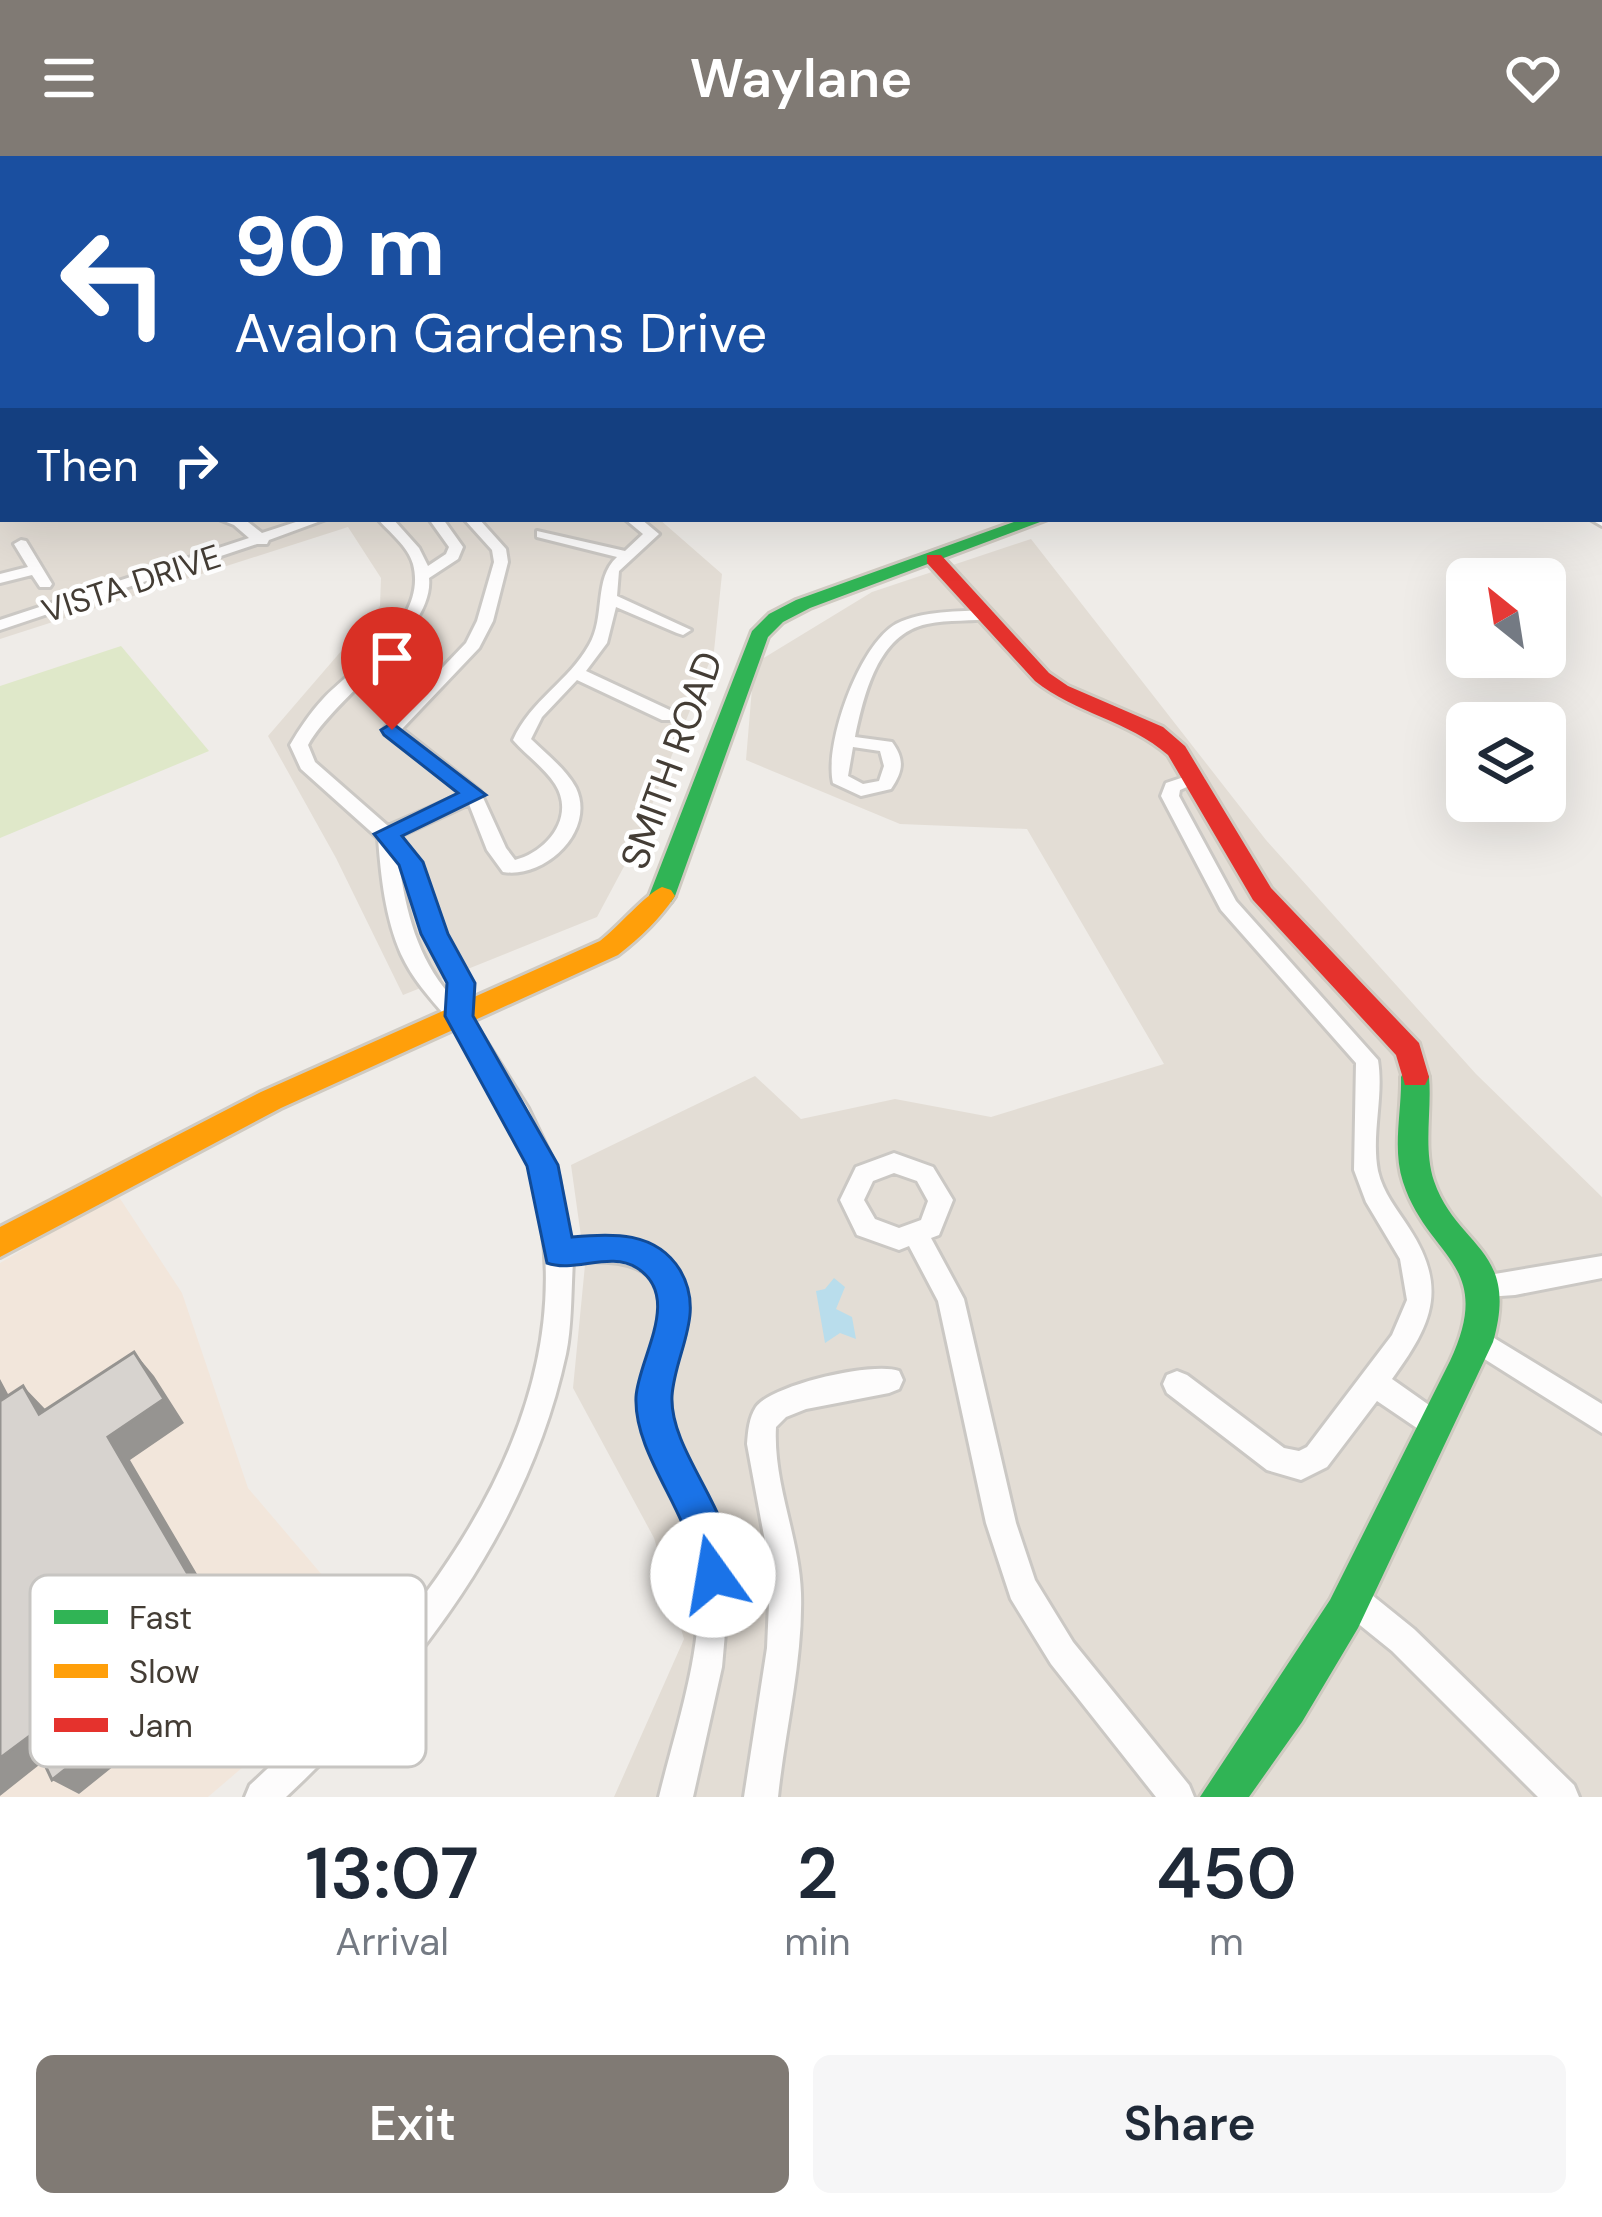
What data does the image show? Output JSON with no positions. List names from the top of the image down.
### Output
{
  "streets": {
    "street": ["VISTA DRIVE", "SMITH ROAD"]
  },
  "legend": ["Fast", "Slow", "Jam"],
  "north": "top left",
  "page": {
    "header": "Waylane",
    "turn": ["90 m", "Avalon Gardens Drive"],
    "then": "Then",
    "eta": [
      "13:07",
      "Arrival",
      "2",
      "min",
      "450",
      "m"
    ],
    "buttons": ["Exit", "Share"]
  }
}
